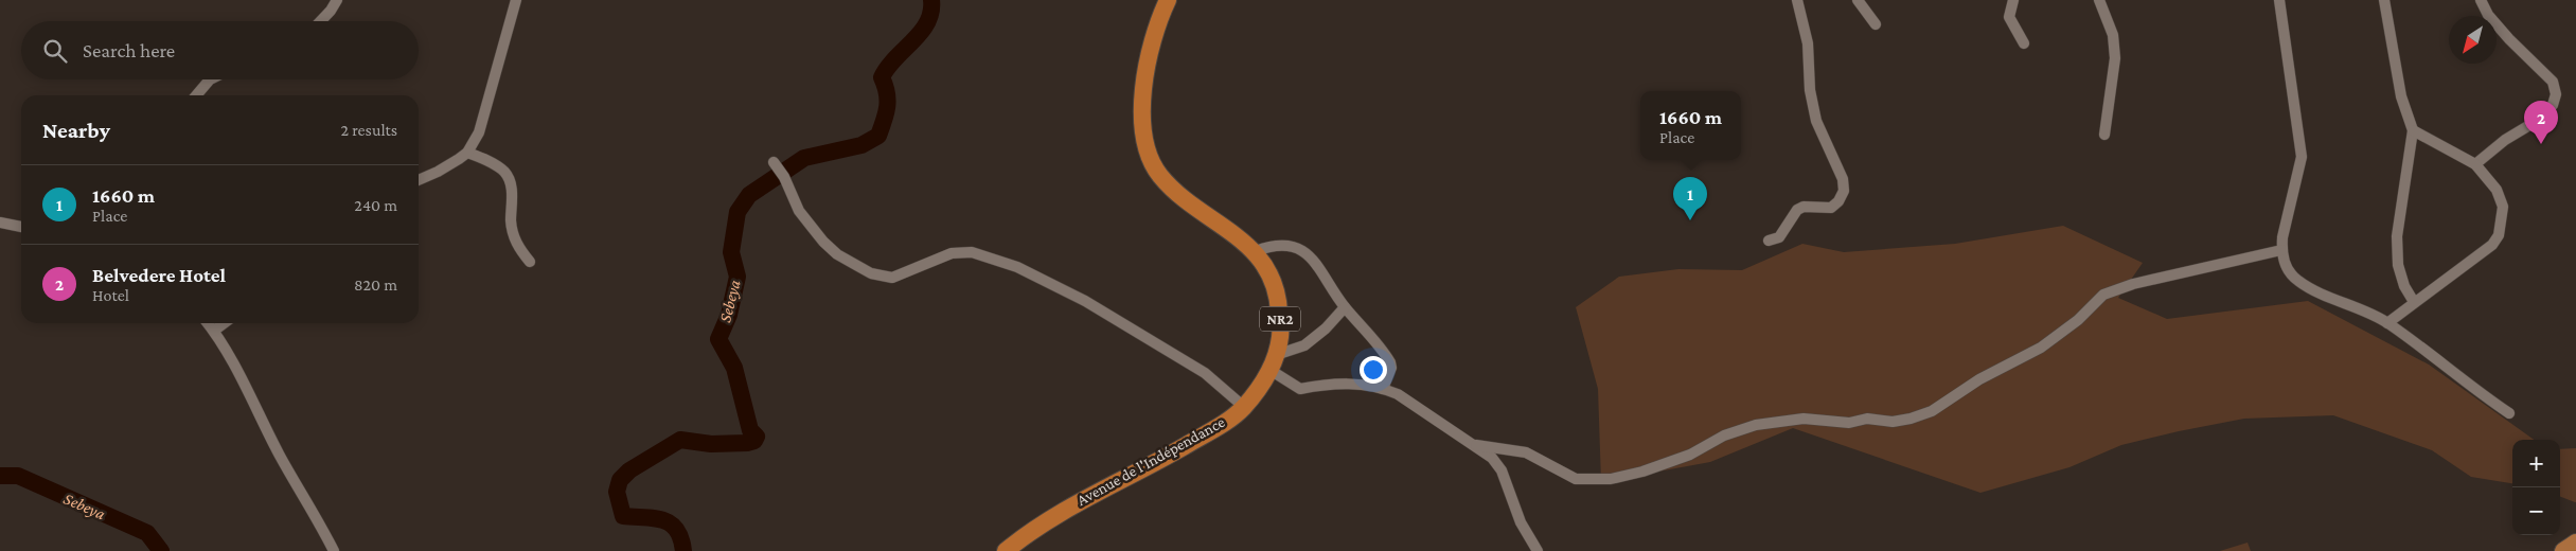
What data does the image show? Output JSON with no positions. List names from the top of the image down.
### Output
{
  "streets": {
    "highway": ["NR2", "Avenue de l'Indépendance"]
  },
  "water": ["Sebeya"],
  "north": "bottom left",
  "page": {
    "search": "Search here",
    "popup": ["1660 m", "Place"],
    "heading": ["Nearby", "2 results"],
    "pins": ["2", "1"],
    "list": [
      {
        "mark": "1",
        "name": "1660 m",
        "note": "Place",
        "value": "240 m"
      },
      {
        "mark": "2",
        "name": "Belvedere Hotel",
        "note": "Hotel",
        "value": "820 m"
      }
    ],
    "map_buttons": ["+", "−"]
  }
}
